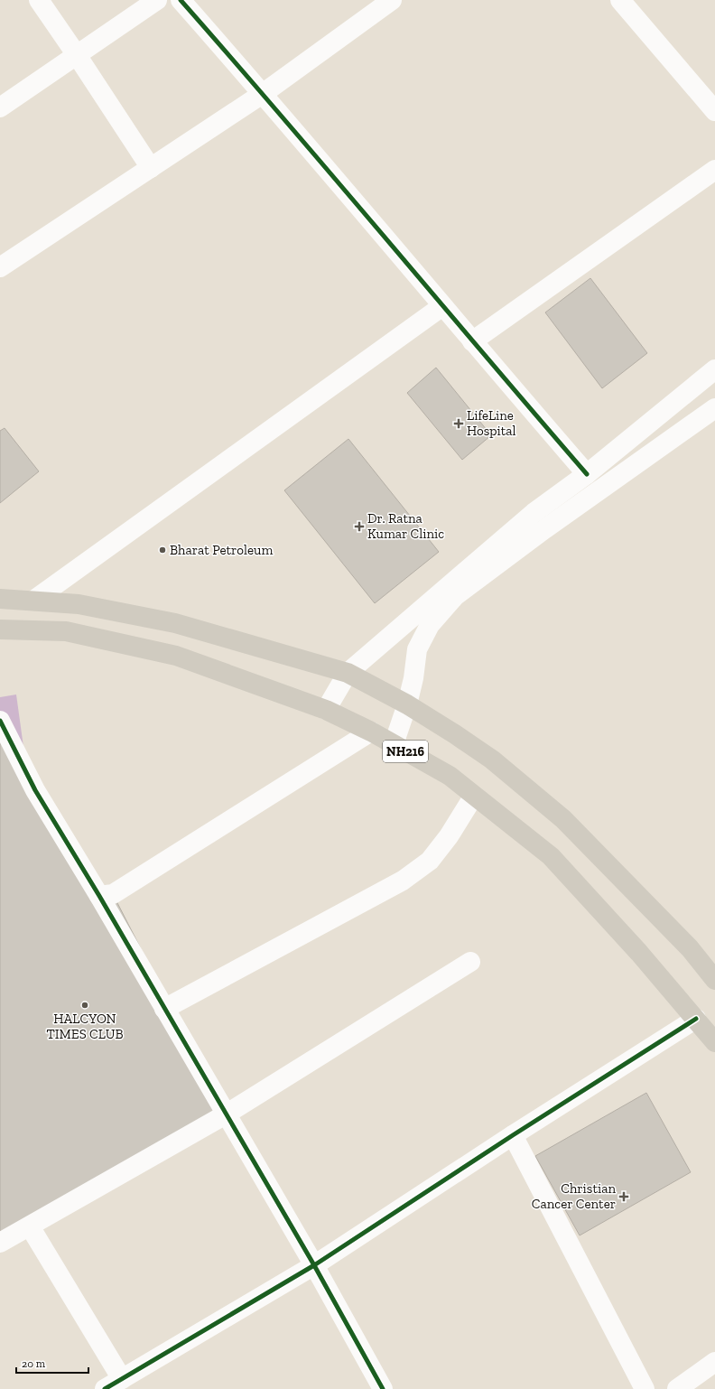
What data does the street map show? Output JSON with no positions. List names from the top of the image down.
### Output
{
  "streets": {
    "highway": ["NH216"]
  },
  "places": {
    "health": ["LifeLine Hospital", "Dr. Ratna Kumar Clinic", "Christian Cancer Center"],
    "other": ["Bharat Petroleum", "HALCYON TIMES CLUB"]
  },
  "scale_bar": "20 m"
}
